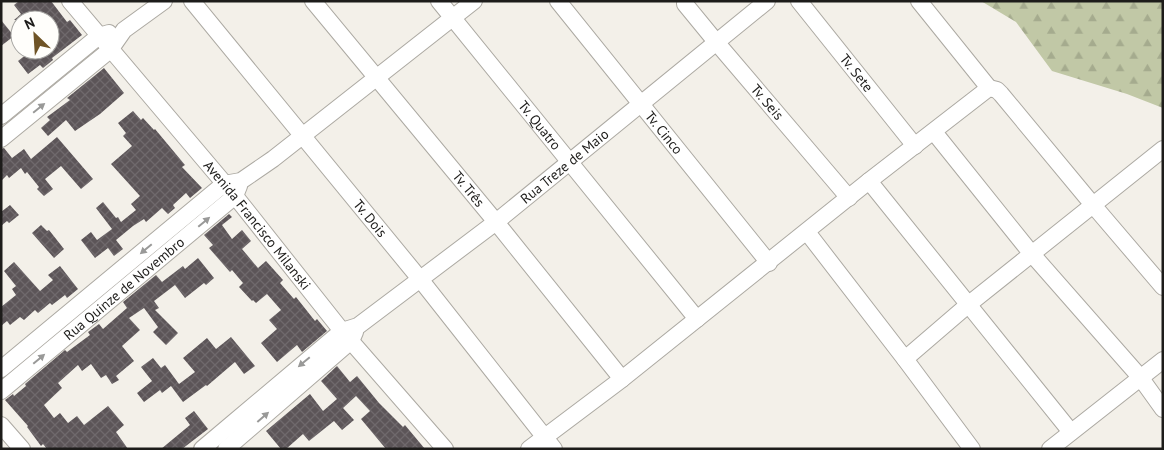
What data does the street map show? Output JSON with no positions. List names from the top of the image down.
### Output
{
  "streets": {
    "street": [
      "Tv. Sete",
      "Tv. Seis",
      "Tv. Quatro",
      "Tv. Cinco",
      "Rua Treze de Maio",
      "Tv. Três",
      "Tv. Dois",
      "Avenida Francisco Milanski",
      "Rua Quinze de Novembro"
    ]
  },
  "crossings": [
    ["Tv. Seis", "Rua Treze de Maio"],
    ["Tv. Quatro", "Rua Treze de Maio"],
    ["Tv. Quatro", "Rua Quinze de Novembro"],
    ["Tv. Cinco", "Rua Treze de Maio"],
    ["Rua Treze de Maio", "Tv. Três"],
    ["Rua Treze de Maio", "Tv. Dois"],
    ["Rua Treze de Maio", "Avenida Francisco Milanski"],
    ["Tv. Três", "Rua Quinze de Novembro"],
    ["Tv. Dois", "Rua Quinze de Novembro"],
    ["Avenida Francisco Milanski", "Rua Quinze de Novembro"]
  ],
  "north": "top left"
}
